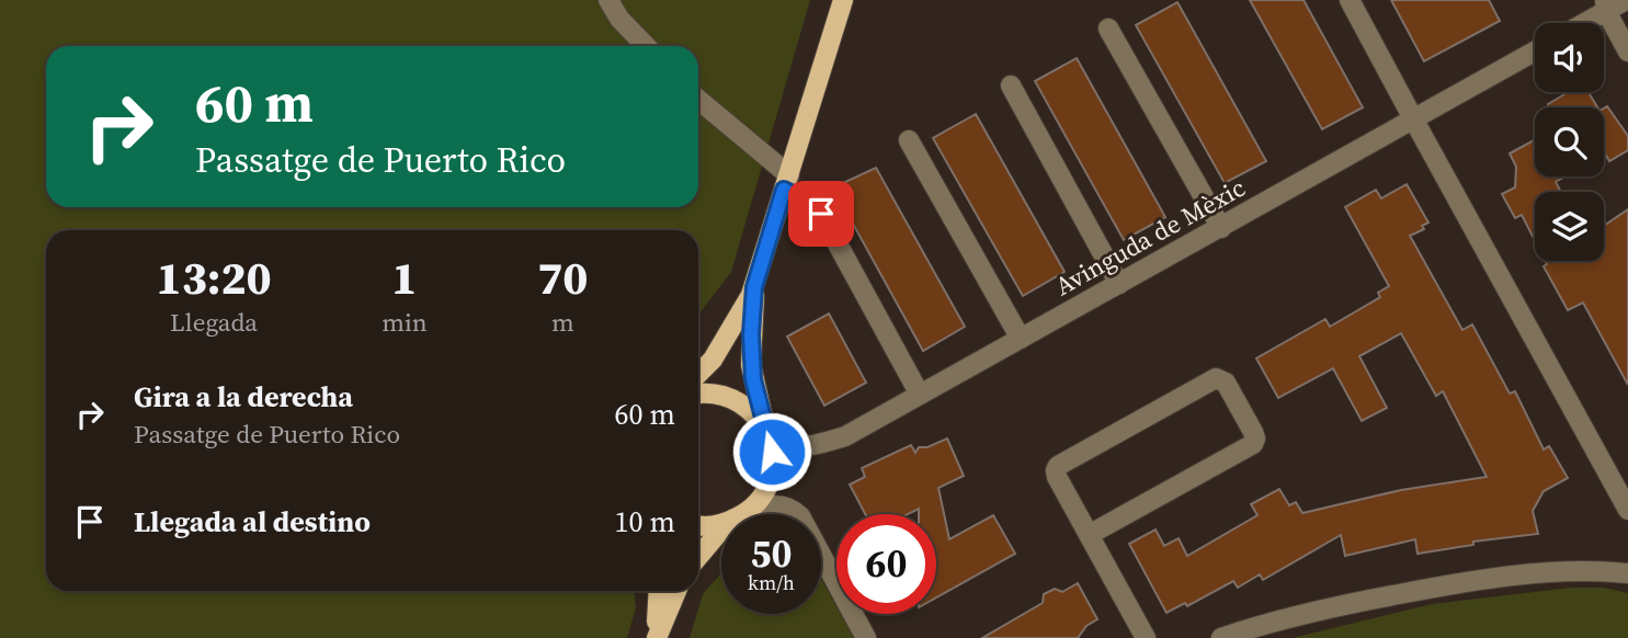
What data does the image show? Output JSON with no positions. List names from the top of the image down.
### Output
{
  "streets": {
    "street": ["Avinguda de Mèxic"]
  },
  "page": {
    "turn": ["60 m", "Passatge de Puerto Rico"],
    "eta": [
      "13:20",
      "Llegada",
      "1",
      "min",
      "70",
      "m"
    ],
    "list": [
      {
        "name": "Gira a la derecha",
        "note": "Passatge de Puerto Rico",
        "value": "60 m"
      },
      {
        "name": "Llegada al destino",
        "value": "10 m"
      }
    ],
    "speed": "50 km/h",
    "limit": "60"
  }
}
